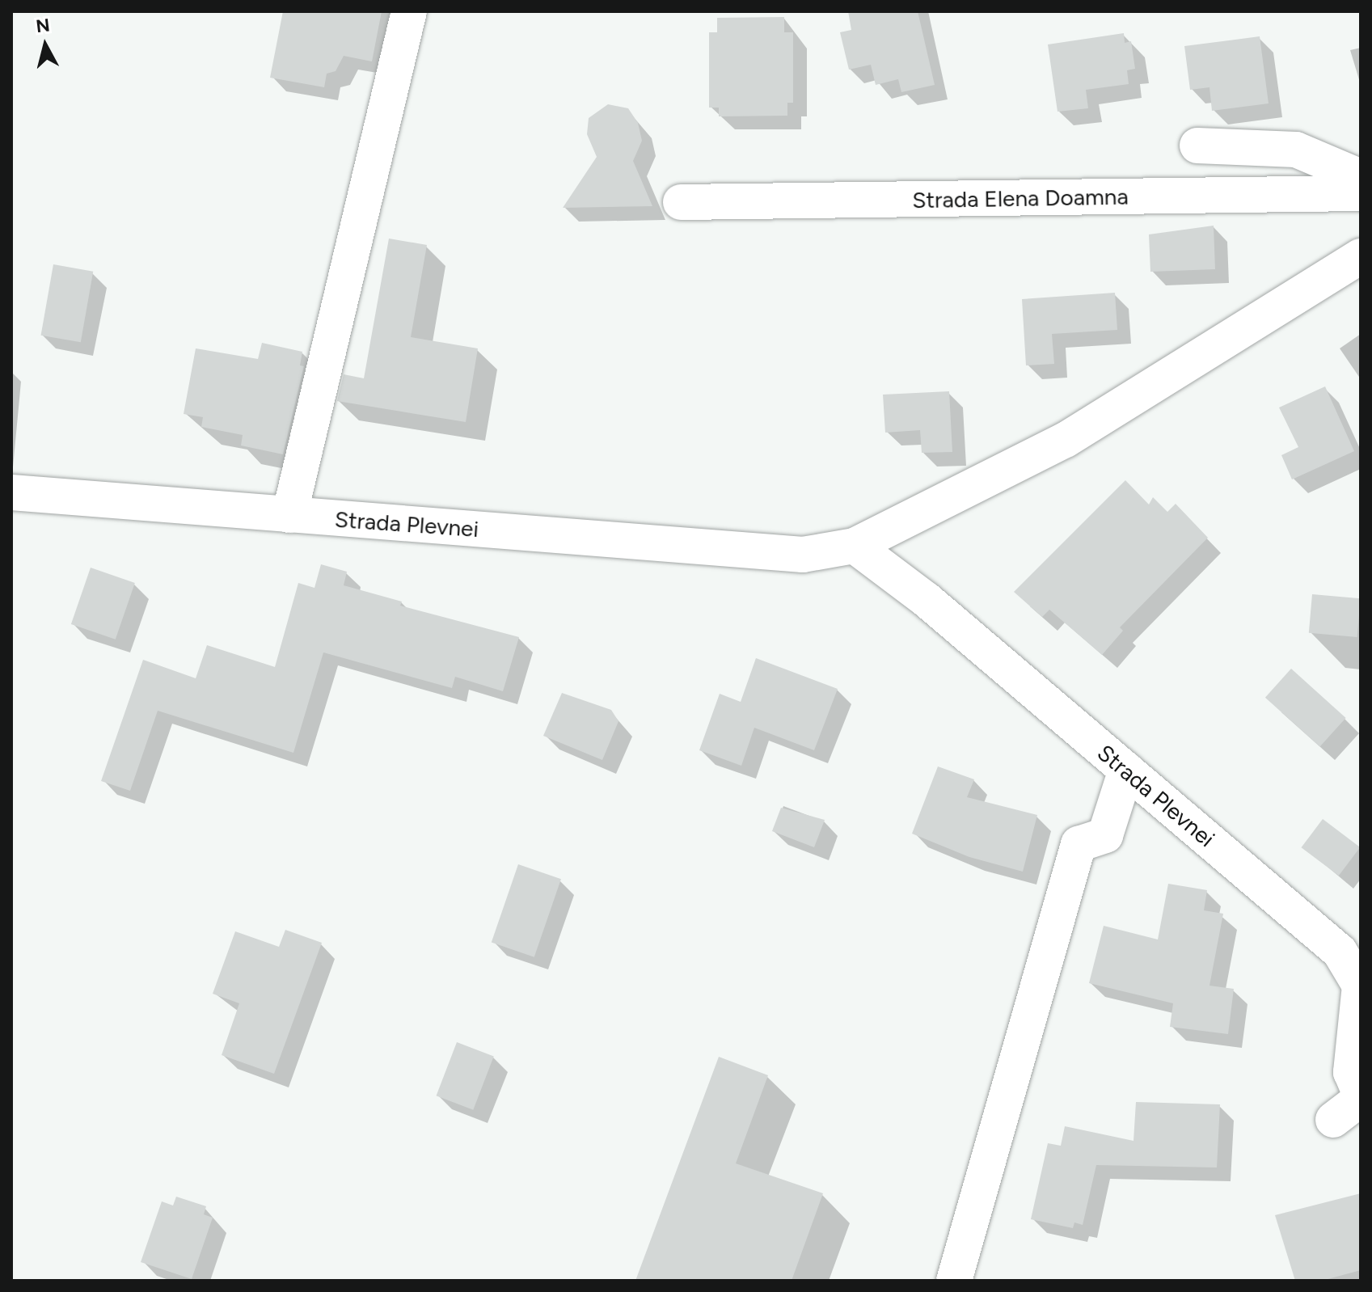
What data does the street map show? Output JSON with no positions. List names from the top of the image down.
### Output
{
  "streets": {
    "street": ["Strada Elena Doamna", "Strada Plevnei"]
  },
  "north": "top"
}
